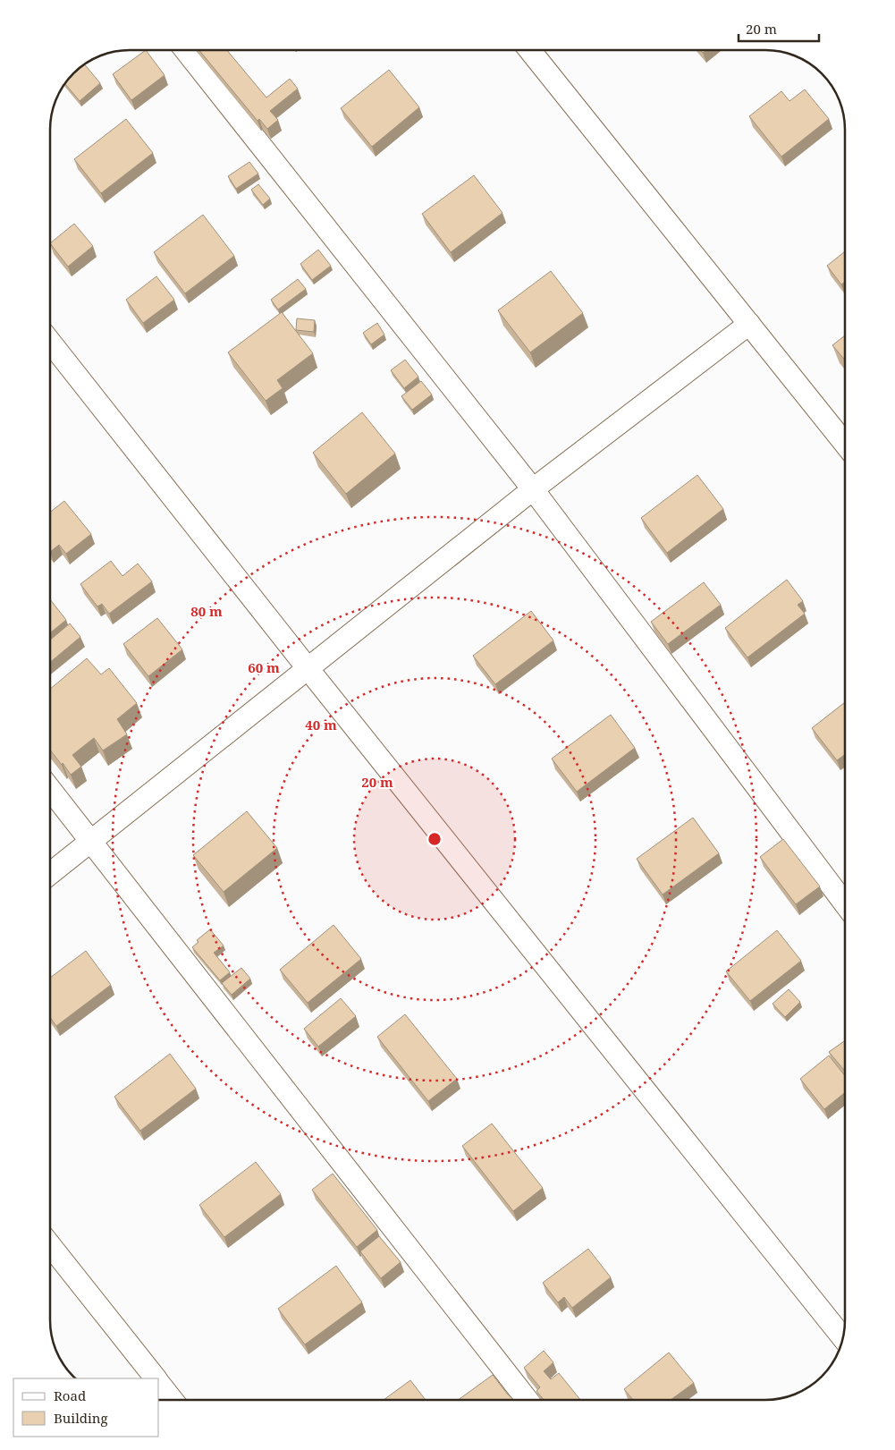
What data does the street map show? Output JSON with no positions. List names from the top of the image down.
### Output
{
  "legend": ["Road", "Building"],
  "scale_bar": "20 m",
  "rings": [
    "80 m",
    "60 m",
    "40 m",
    "20 m"
  ]
}
